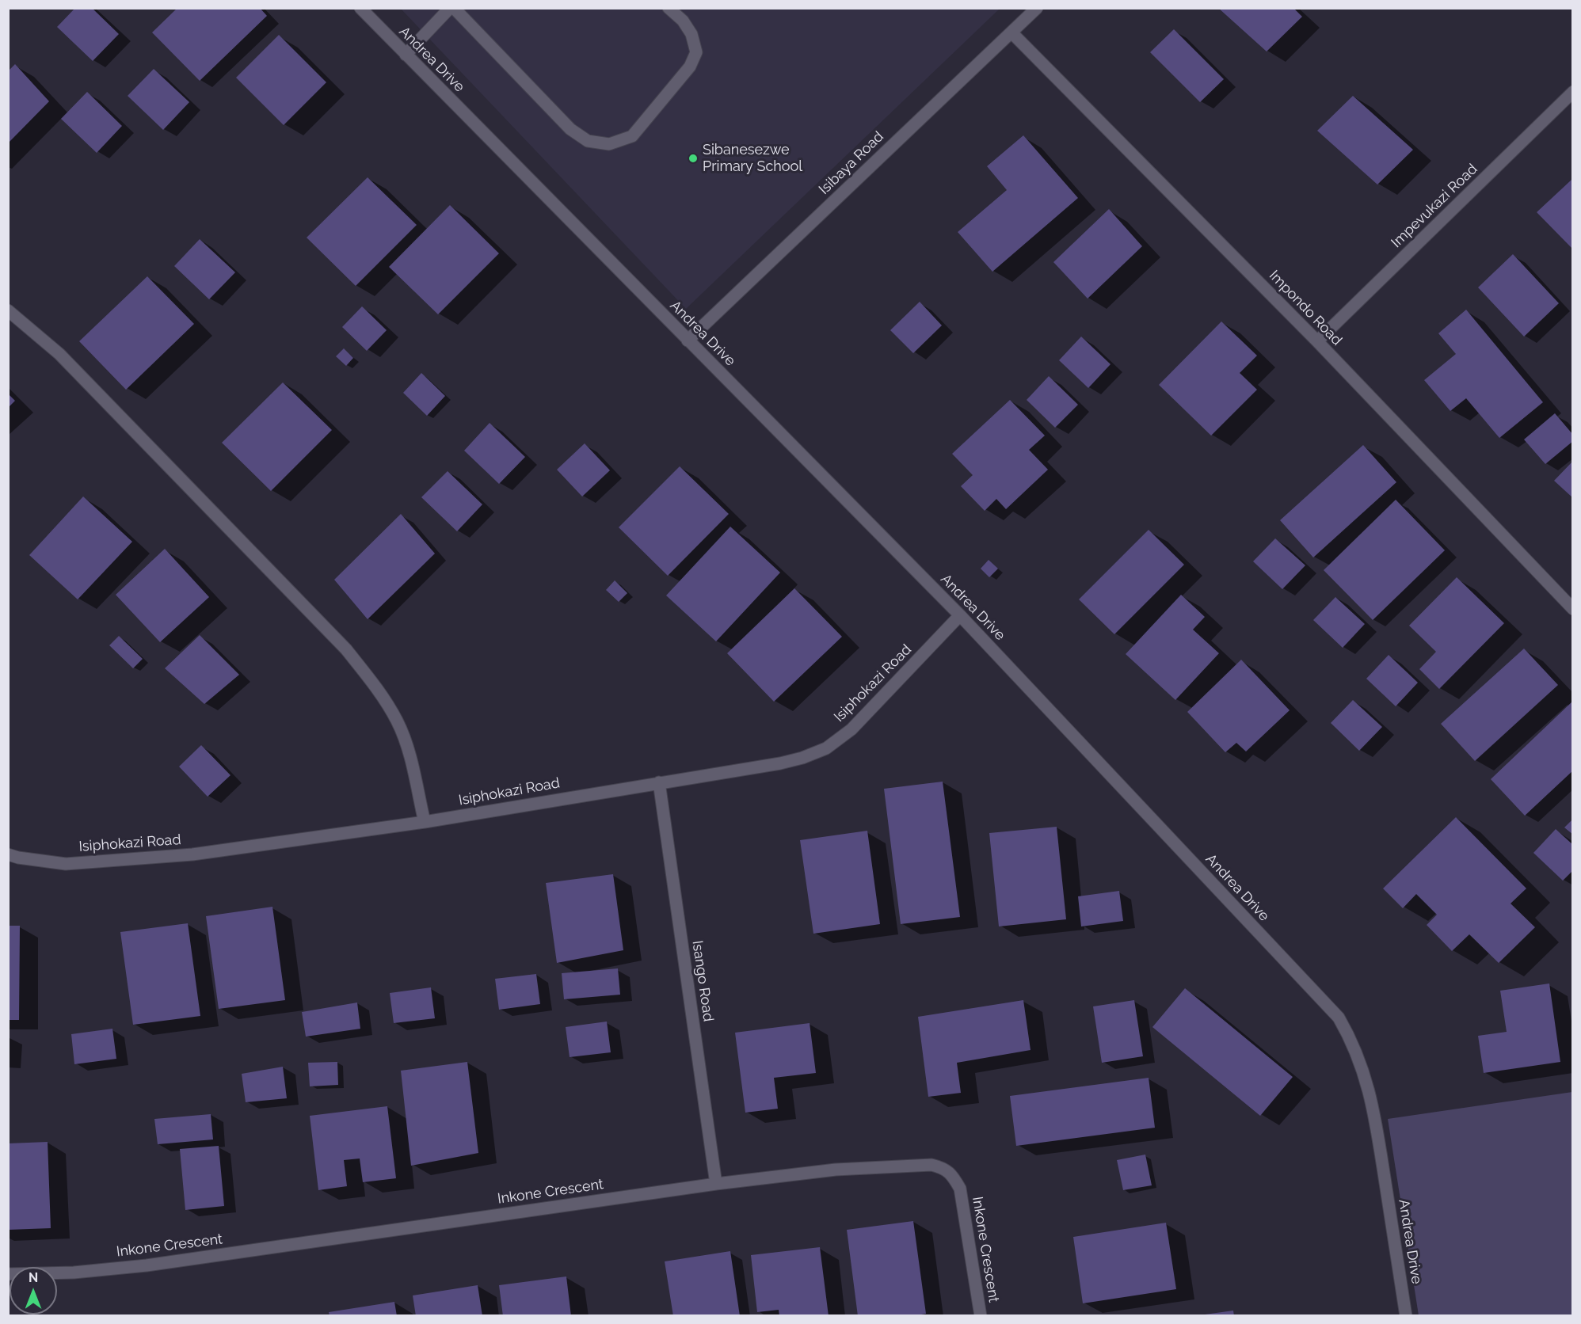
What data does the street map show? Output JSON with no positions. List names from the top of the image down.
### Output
{
  "streets": {
    "street": [
      "Andrea Drive",
      "Isibaya Road",
      "Impevukazi Road",
      "Impondo Road",
      "Isiphokazi Road",
      "Isango Road",
      "Inkone Crescent"
    ]
  },
  "crossings": [
    ["Andrea Drive", "Isibaya Road"],
    ["Andrea Drive", "Isiphokazi Road"],
    ["Isibaya Road", "Impondo Road"],
    ["Impevukazi Road", "Impondo Road"],
    ["Isiphokazi Road", "Isango Road"],
    ["Isango Road", "Inkone Crescent"]
  ],
  "places": ["Sibanesezwe Primary School"],
  "north": "top"
}
